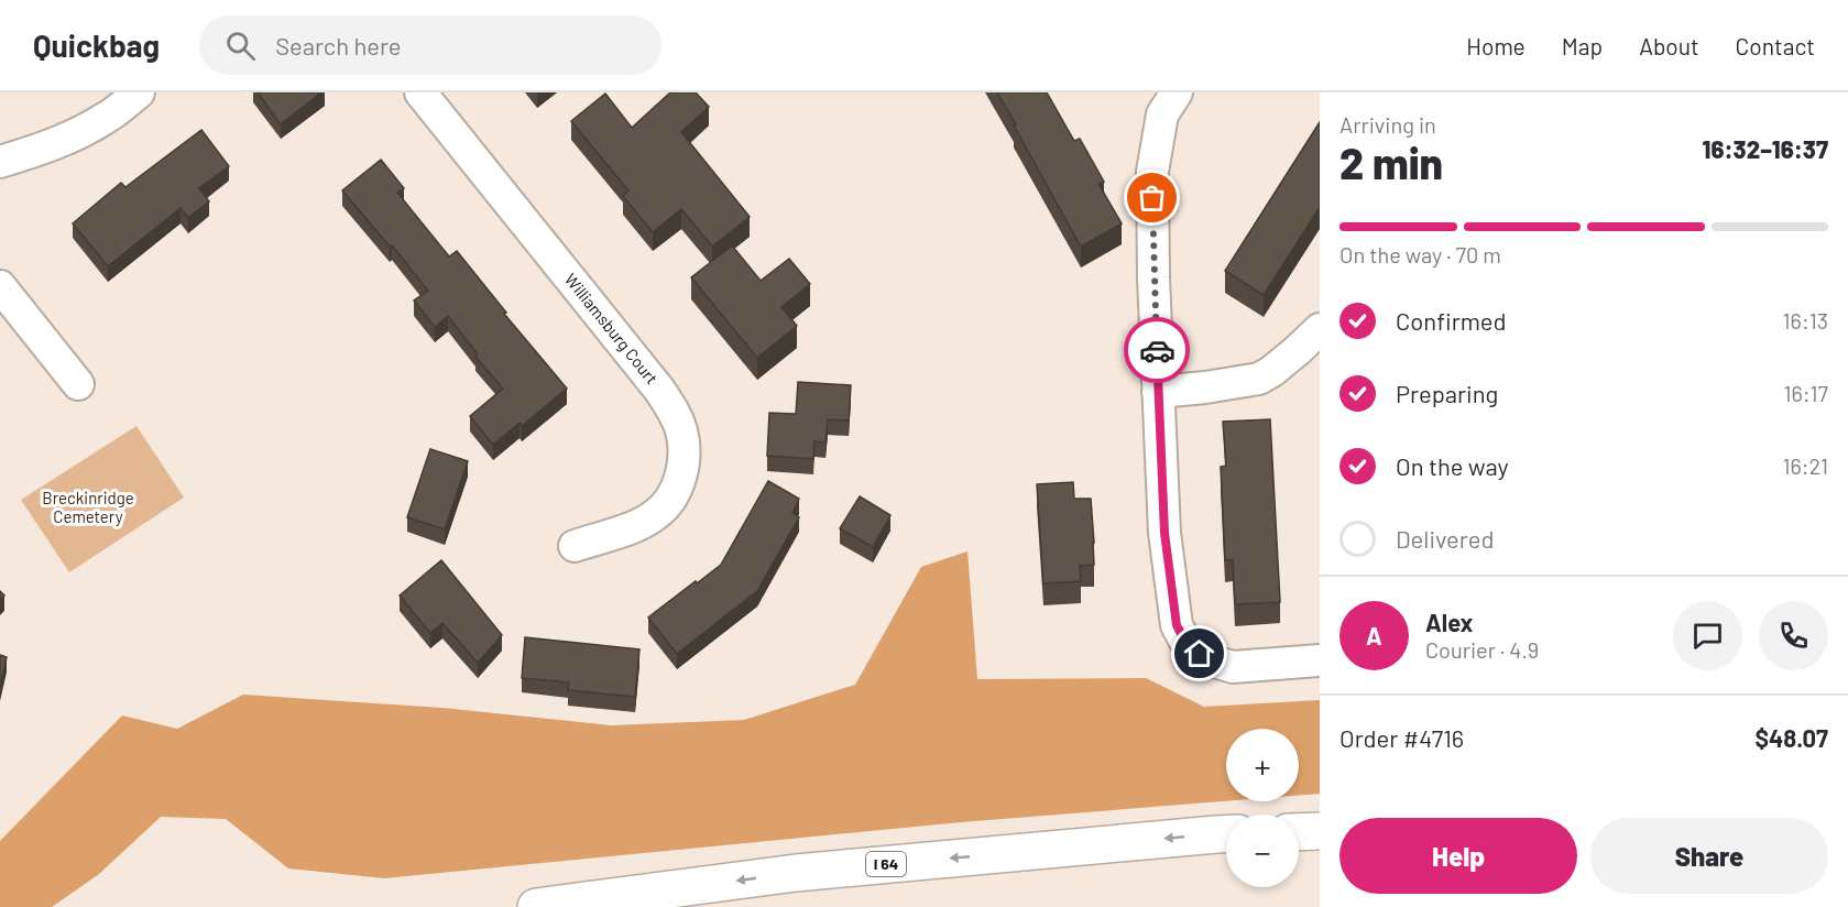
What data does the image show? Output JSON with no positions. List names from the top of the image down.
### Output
{
  "streets": {
    "highway": ["I 64"],
    "street": ["Williamsburg Court"]
  },
  "parks": ["Breckinridge Cemetery"],
  "page": {
    "header": "Quickbag",
    "search": "Search here",
    "nav": [
      "Home",
      "Map",
      "About",
      "Contact"
    ],
    "heading": ["2 min", "Arriving in", "16:32–16:37"],
    "panel": [
      "Alex",
      "Courier · 4.9",
      "Order #4716",
      "$48.07"
    ],
    "bar": "On the way · 70 m",
    "list": [
      ["Confirmed", "16:13"],
      ["Preparing", "16:17"],
      ["On the way", "16:21"],
      "Delivered"
    ],
    "round": "A",
    "map_buttons": ["+", "−"],
    "buttons": ["Help", "Share"]
  }
}
